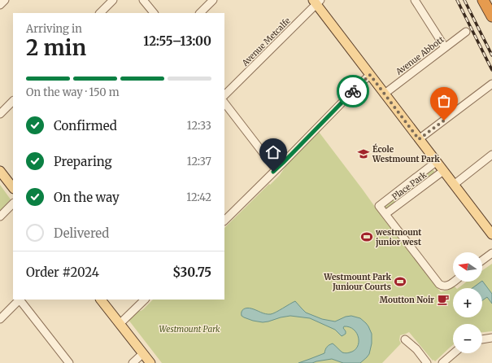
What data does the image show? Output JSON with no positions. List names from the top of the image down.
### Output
{
  "streets": {
    "street": ["Avenue Metcalfe", "Avenue Abbott", "Place Park"]
  },
  "parks": ["Westmount Park"],
  "places": {
    "school or university": ["École Westmount Park"],
    "sports": ["westmount junior west", "Westmount Park Juniour Courts"],
    "cafe": ["Moutton Noir"]
  },
  "north": "left",
  "page": {
    "heading": ["2 min", "Arriving in", "12:55–13:00"],
    "panel": ["Order #2024", "$30.75"],
    "bar": "On the way · 150 m",
    "list": [
      ["Confirmed", "12:33"],
      ["Preparing", "12:37"],
      ["On the way", "12:42"],
      "Delivered"
    ],
    "map_buttons": ["+", "−"]
  }
}
